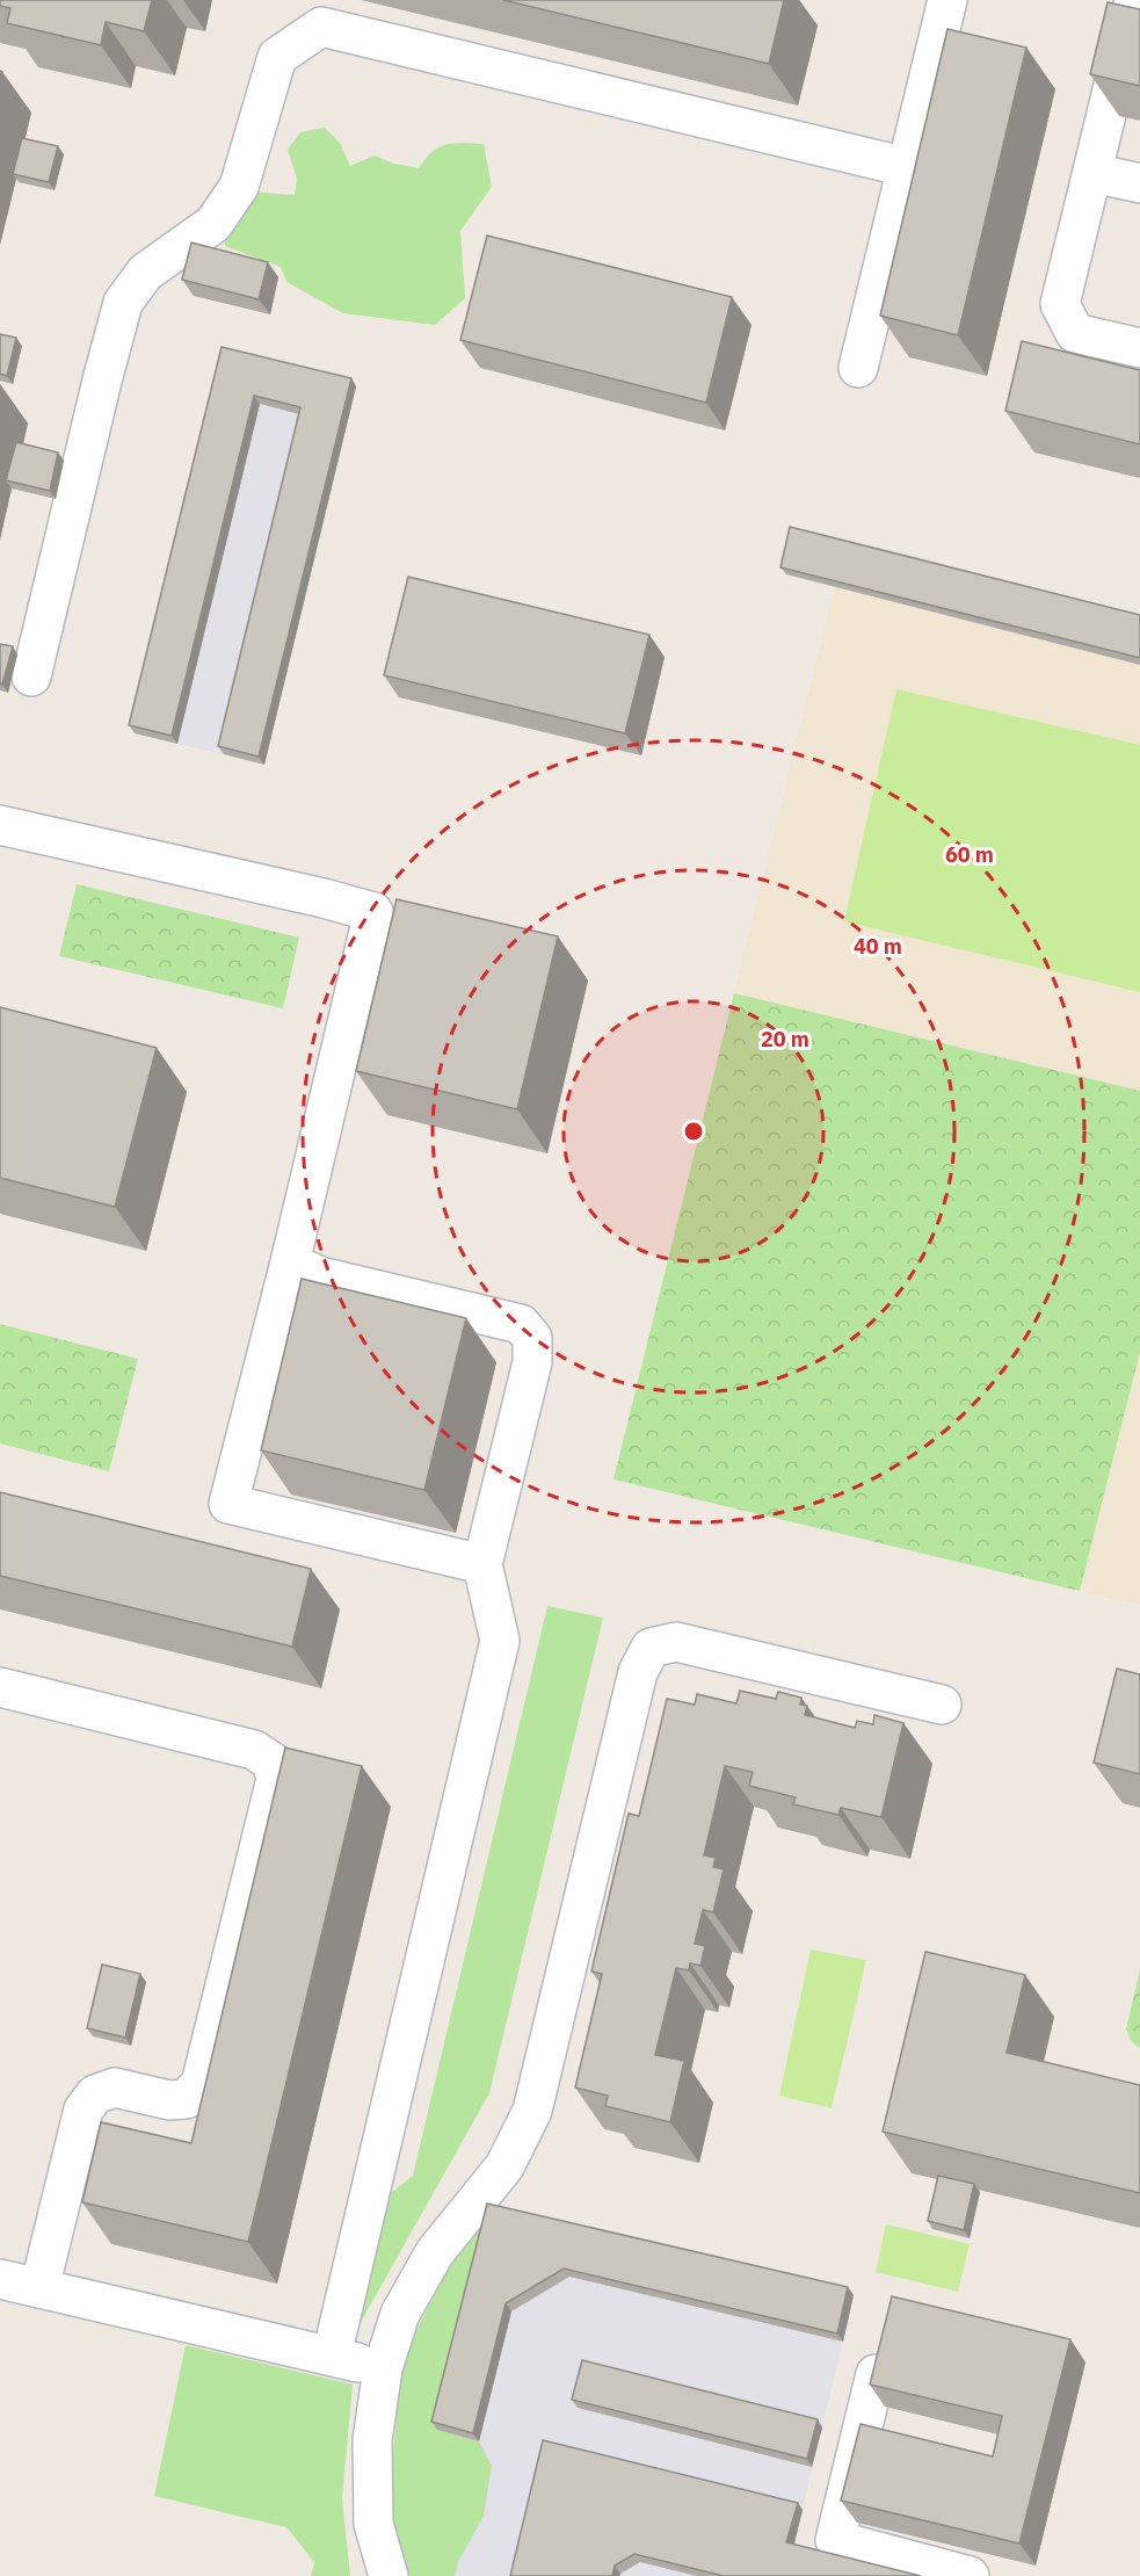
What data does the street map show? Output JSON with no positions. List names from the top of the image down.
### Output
{
  "rings": ["60 m", "40 m", "20 m"]
}
